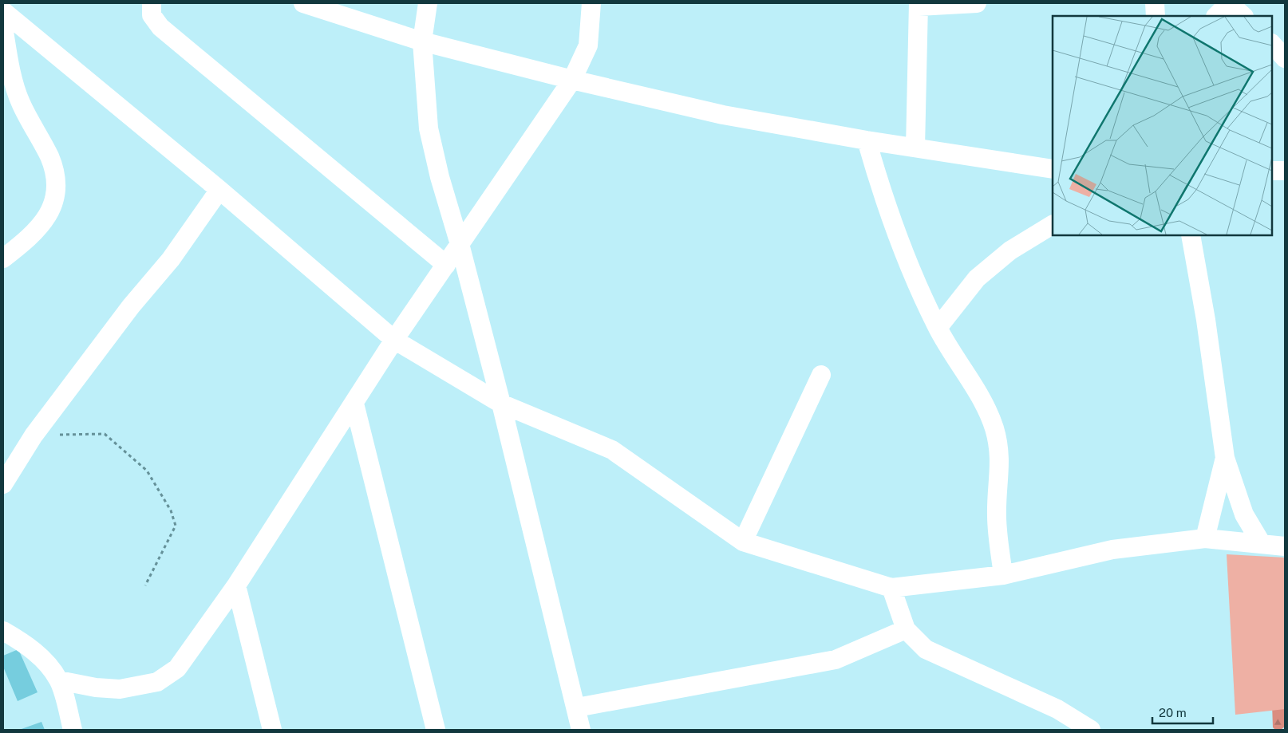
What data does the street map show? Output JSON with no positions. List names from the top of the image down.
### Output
{
  "scale_bar": "20 m"
}
